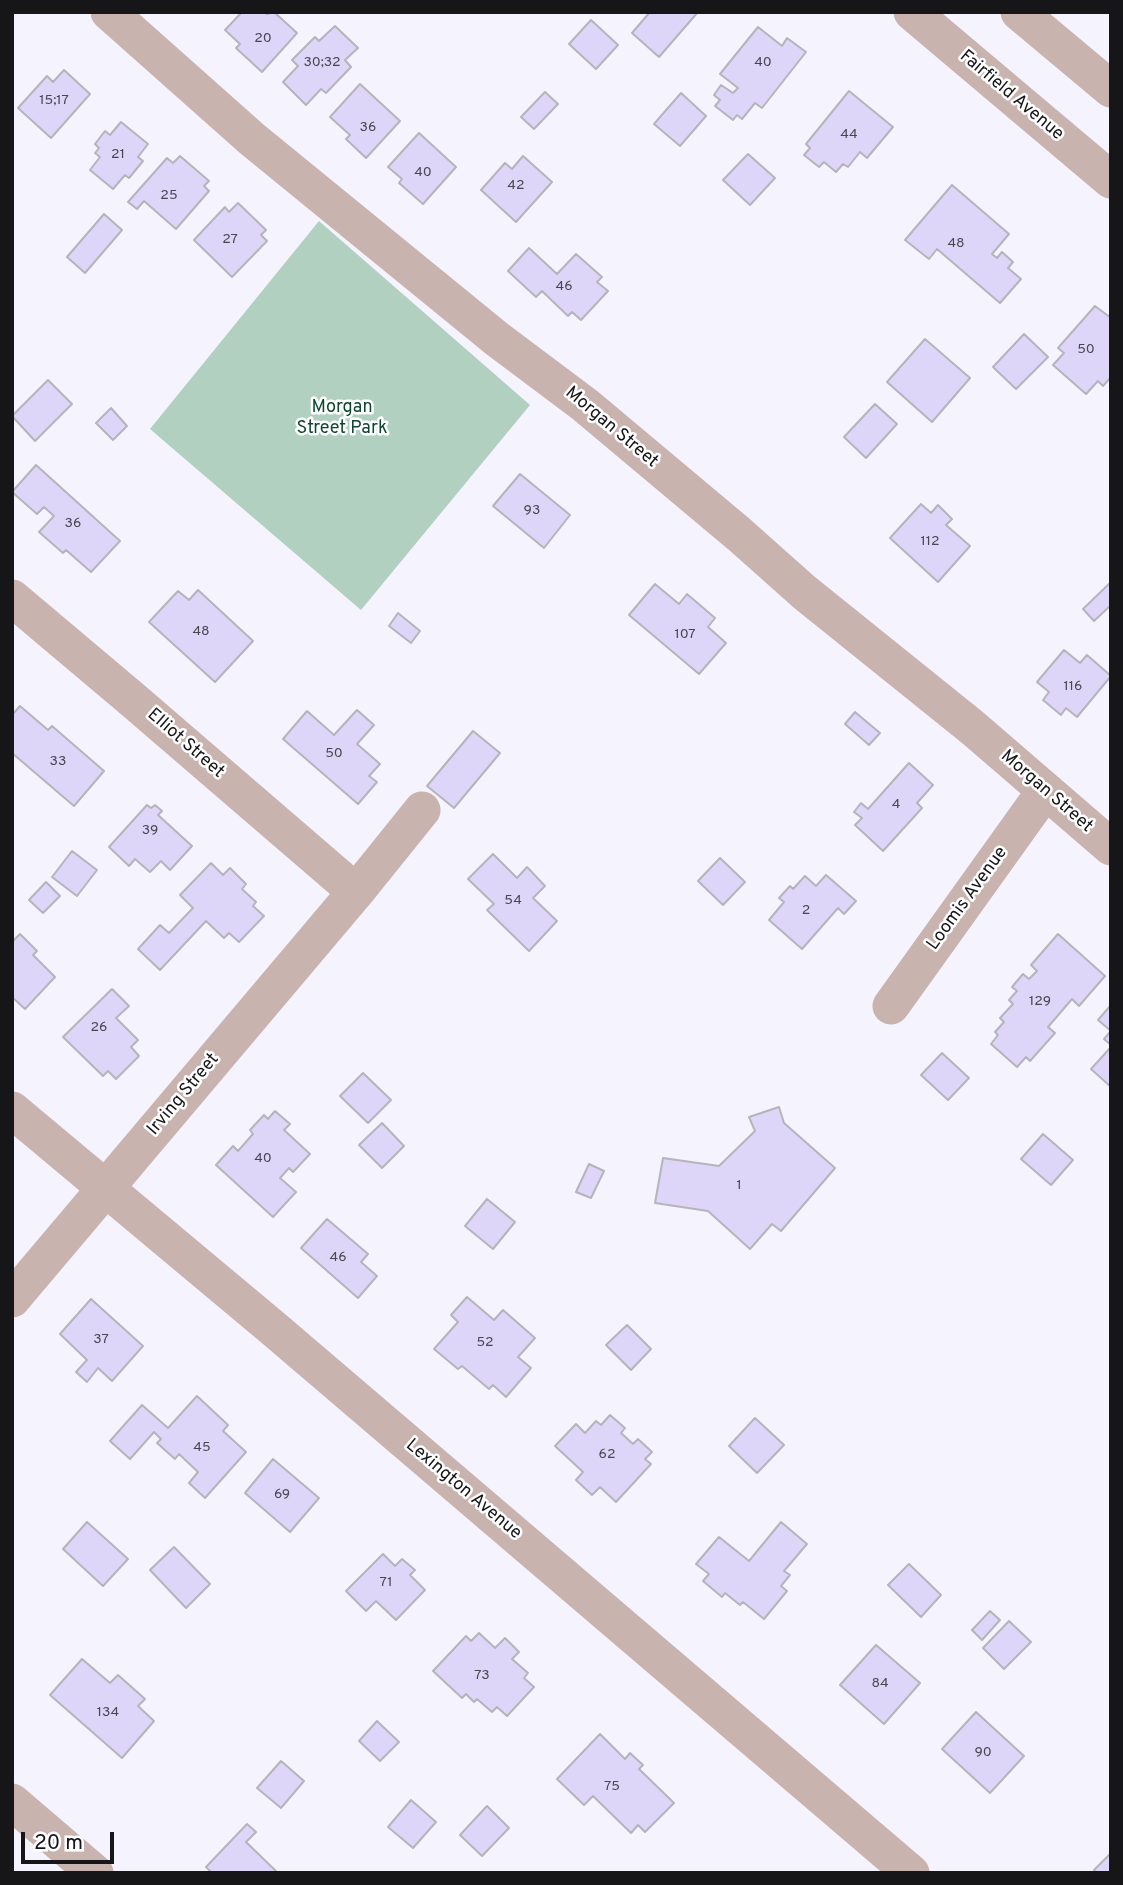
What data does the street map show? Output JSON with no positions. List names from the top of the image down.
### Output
{
  "streets": {
    "street": [
      "Fairfield Avenue",
      "Morgan Street",
      "Elliot Street",
      "Loomis Avenue",
      "Irving Street",
      "Lexington Avenue"
    ]
  },
  "crossings": [
    ["Morgan Street", "Loomis Avenue"],
    ["Elliot Street", "Irving Street"],
    ["Irving Street", "Lexington Avenue"]
  ],
  "parks": ["Morgan Street Park"],
  "house_numbers": [
    "20",
    "30;32",
    "40",
    "15;17",
    "36",
    "44",
    "21",
    "40",
    "42",
    "25",
    "27",
    "48",
    "46",
    "50",
    "93",
    "36",
    "112",
    "48",
    "107",
    "116",
    "50",
    "33",
    "4",
    "39",
    "54",
    "2",
    "129",
    "26",
    "40",
    "1",
    "46",
    "37",
    "52",
    "45",
    "62",
    "69",
    "71",
    "73",
    "84",
    "134",
    "90",
    "75"
  ],
  "scale_bar": "20 m"
}
